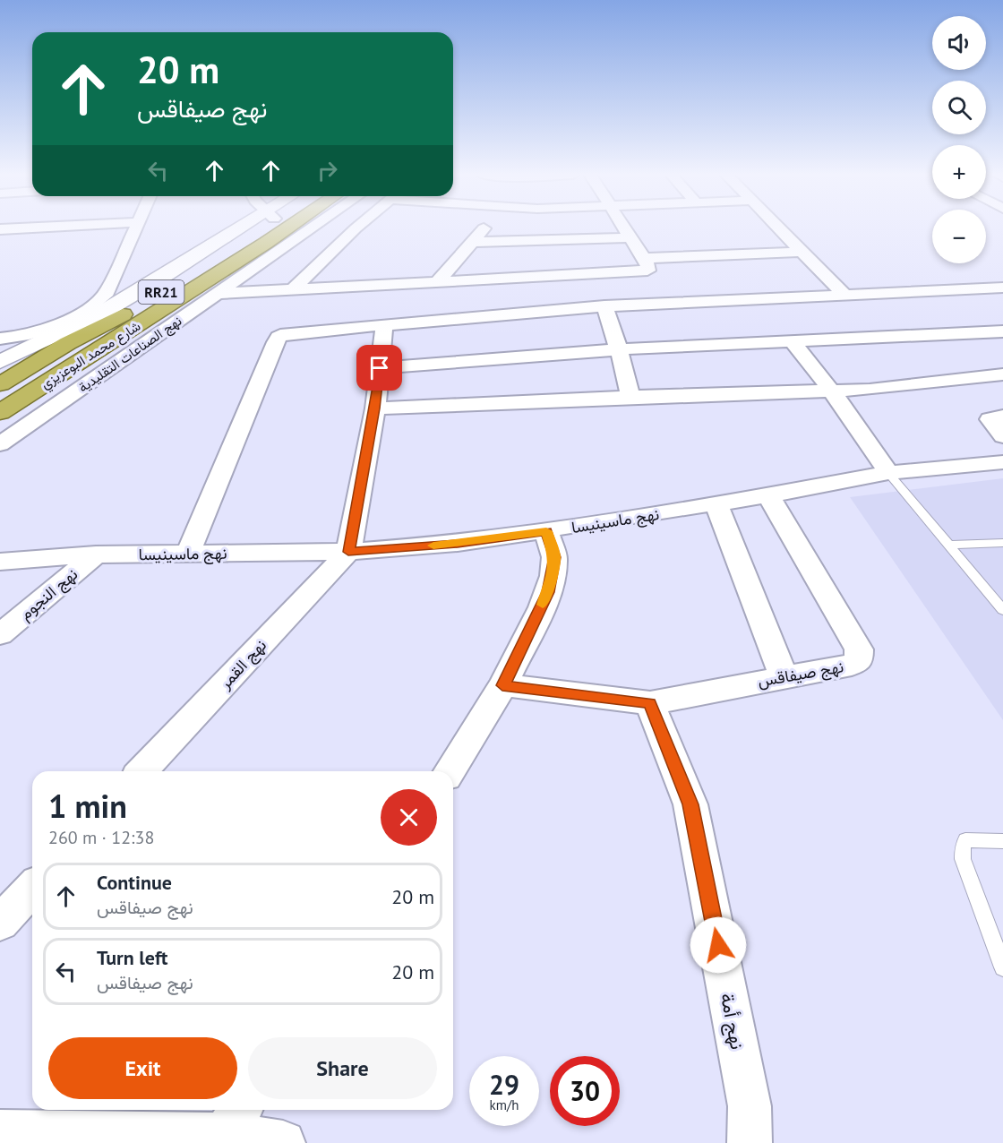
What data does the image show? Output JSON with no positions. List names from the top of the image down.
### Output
{
  "streets": {
    "highway": ["RR21", "شارع محمد البوعزيزي"],
    "street": [
      "نهج الصناعات التقليدية",
      "نهج ماسينيسا",
      "نهج النجوم",
      "نهج القمر",
      "نهج صيفاقس",
      "نهج أمة"
    ]
  },
  "crossings": [
    ["نهج ماسينيسا", "نهج النجوم"],
    ["نهج ماسينيسا", "نهج القمر"],
    ["نهج ماسينيسا", "نهج صيفاقس"],
    ["نهج صيفاقس", "نهج أمة"]
  ],
  "page": {
    "map_buttons": ["+", "−"],
    "turn": ["20 m", "نهج صيفاقس"],
    "heading": ["1 min", "260 m · 12:38"],
    "list": [
      {
        "name": "Continue",
        "note": "نهج صيفاقس",
        "value": "20 m"
      },
      {
        "name": "Turn left",
        "note": "نهج صيفاقس",
        "value": "20 m"
      }
    ],
    "buttons": ["Exit", "Share"],
    "speed": "29 km/h",
    "limit": "30"
  }
}
